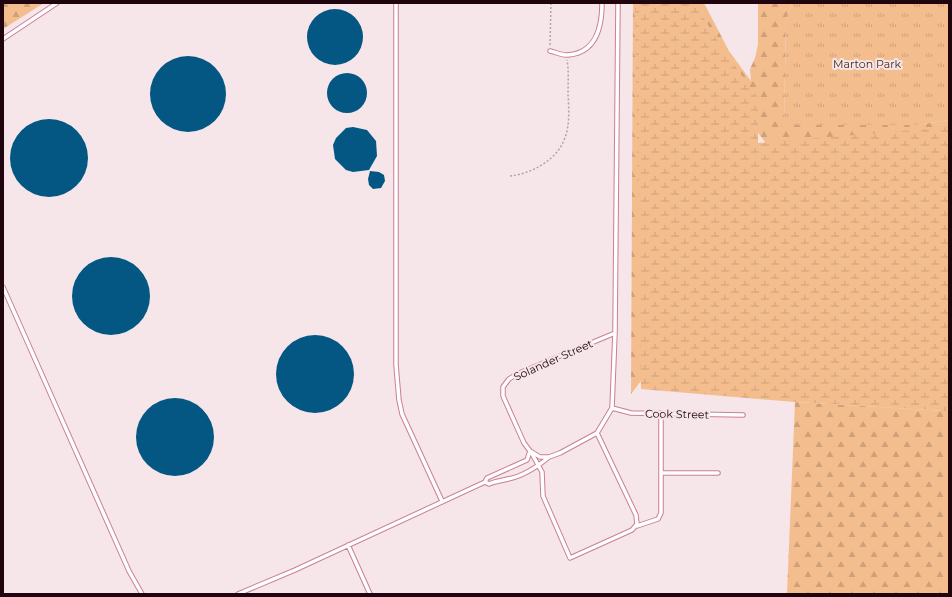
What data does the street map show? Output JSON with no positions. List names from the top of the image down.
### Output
{
  "streets": {
    "lane": ["Solander Street", "Cook Street"]
  },
  "parks": ["Marton Park"]
}
